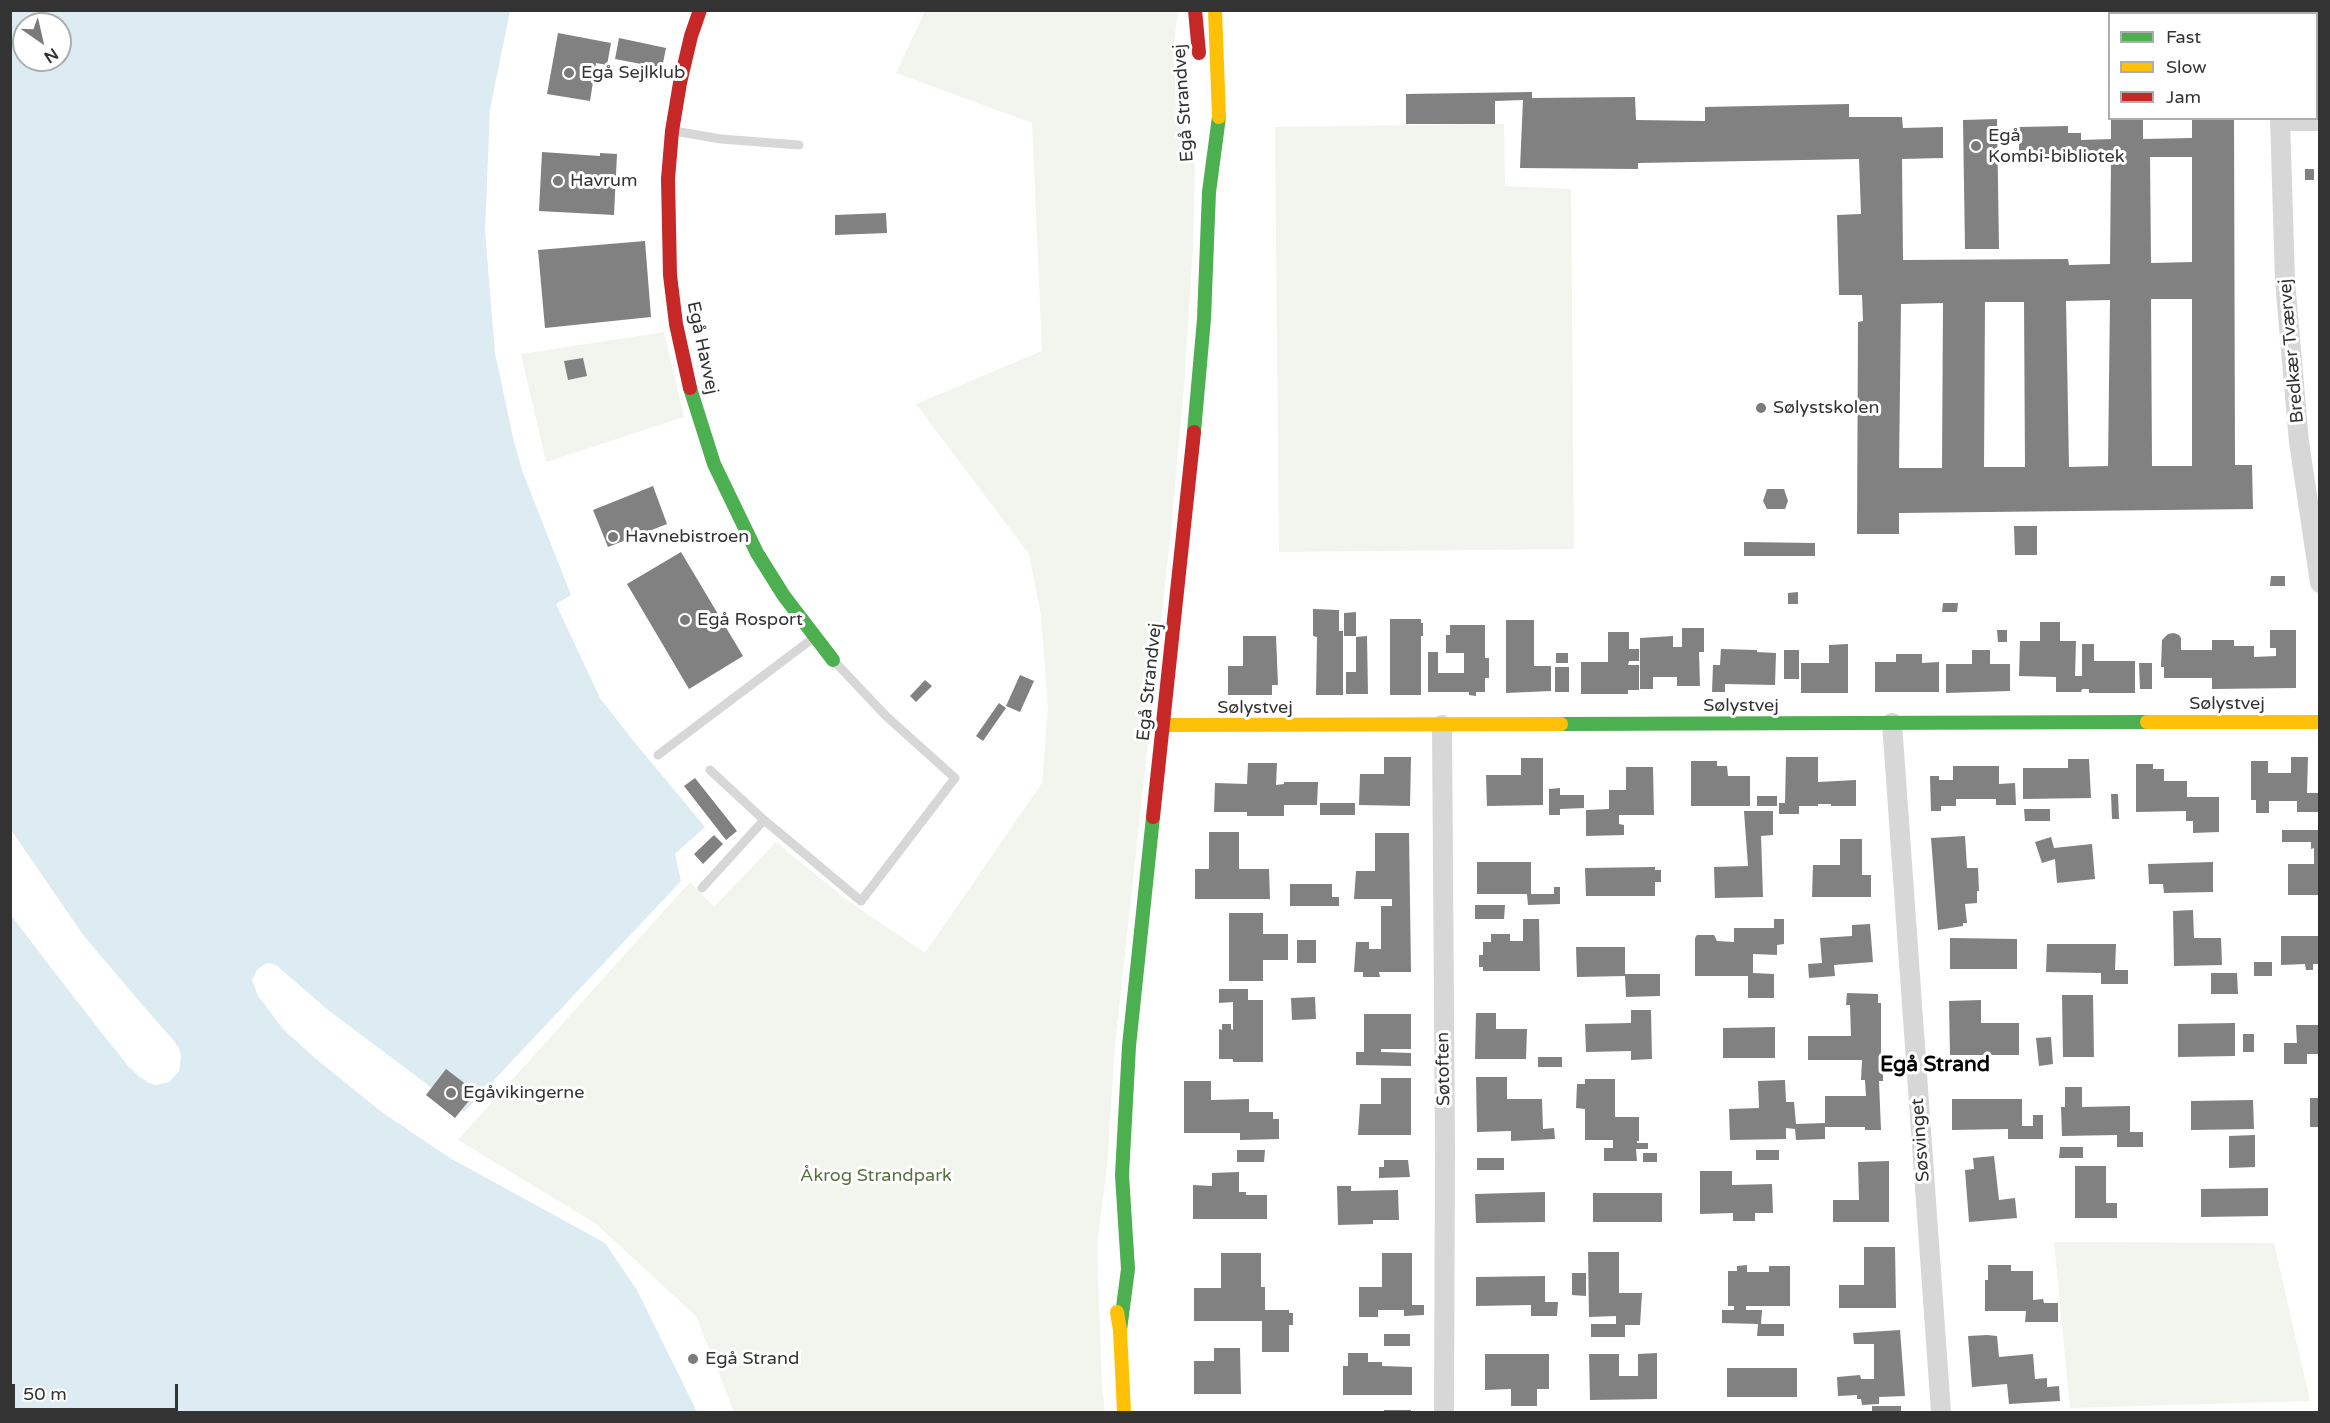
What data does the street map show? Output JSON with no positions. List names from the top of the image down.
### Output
{
  "streets": {
    "street": [
      "Egå Strandvej",
      "Egå Havvej",
      "Bredkær Tværvej",
      "Sølystvej",
      "Søtoften",
      "Søsvinget"
    ]
  },
  "crossings": [
    ["Egå Strandvej", "Sølystvej"],
    ["Sølystvej", "Søtoften"],
    ["Sølystvej", "Søsvinget"]
  ],
  "districts": ["Egå Strand"],
  "parks": ["Åkrog Strandpark"],
  "places": [
    "Egå Sejlklub",
    "Egå Kombi-bibliotek",
    "Havrum",
    "Sølystskolen",
    "Havnebistroen",
    "Egå Rosport",
    "Egåvikingerne",
    "Egå Strand"
  ],
  "legend": ["Fast", "Slow", "Jam"],
  "scale_bar": "50 m",
  "north": "bottom right"
}
